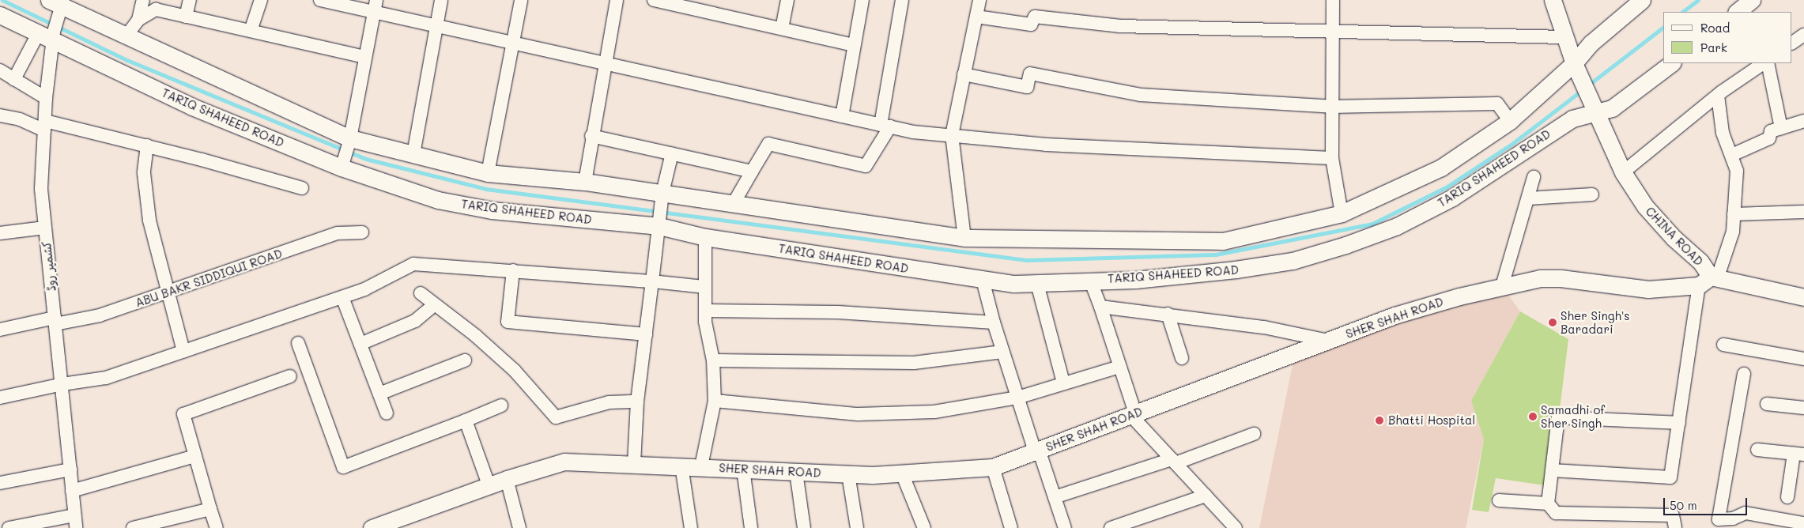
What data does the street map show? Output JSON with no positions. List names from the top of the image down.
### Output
{
  "streets": {
    "main road": ["TARIQ SHAHEED ROAD", "CHINA ROAD", "SHER SHAH ROAD"],
    "street": ["کشمیر روڈ", "ABU BAKR SIDDIQUI ROAD"]
  },
  "crossings": [
    ["TARIQ SHAHEED ROAD", "CHINA ROAD"],
    ["TARIQ SHAHEED ROAD", "کشمیر روڈ"],
    ["CHINA ROAD", "SHER SHAH ROAD"],
    ["کشمیر روڈ", "ABU BAKR SIDDIQUI ROAD"]
  ],
  "places": ["Sher Singh's Baradari", "Samadhi of Sher Singh", "Bhatti Hospital"],
  "legend": ["Road", "Park"],
  "scale_bar": "50 m"
}
